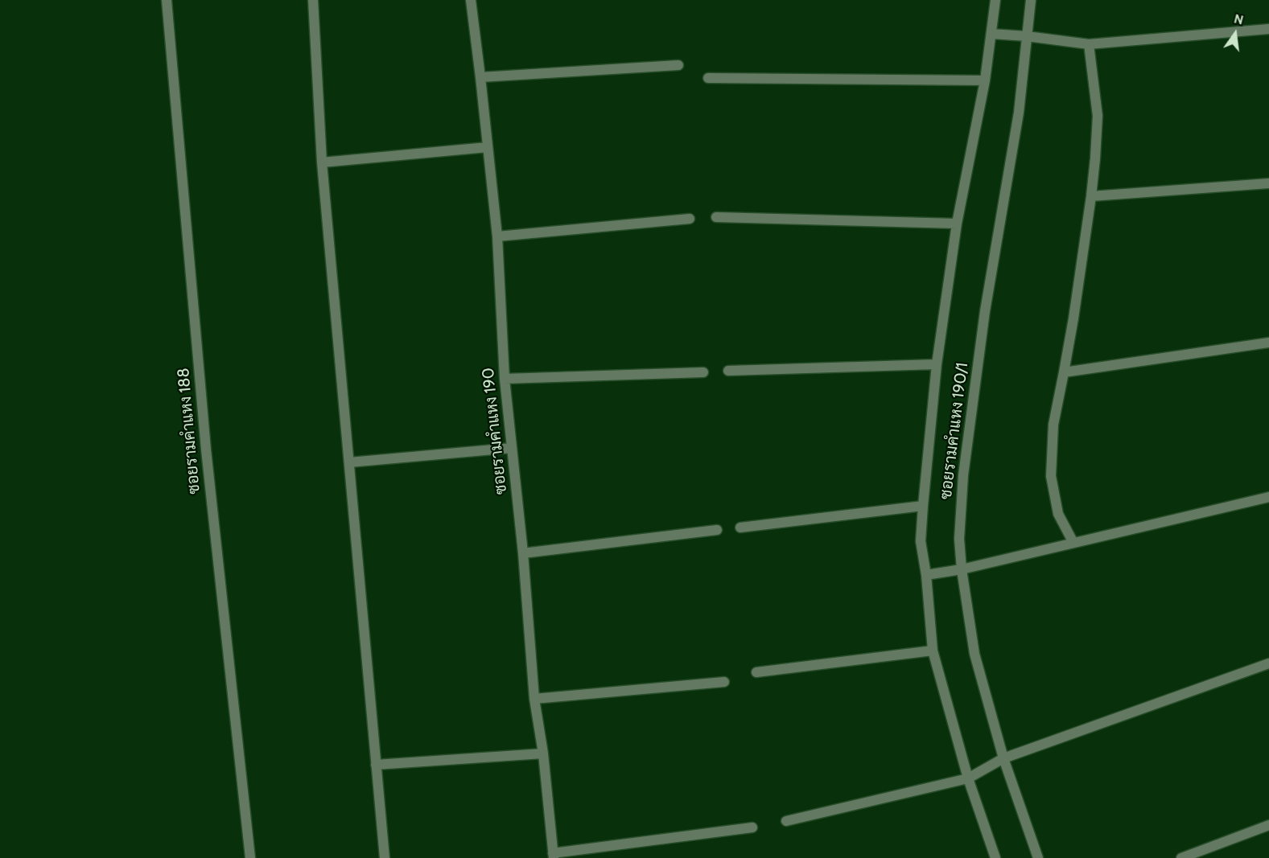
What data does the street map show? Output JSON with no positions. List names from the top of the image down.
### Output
{
  "streets": {
    "street": ["ซอยรามคำแหง 188", "ซอยรามคำแหง 190", "ซอยรามคำแหง 190/1"]
  },
  "north": "top"
}
